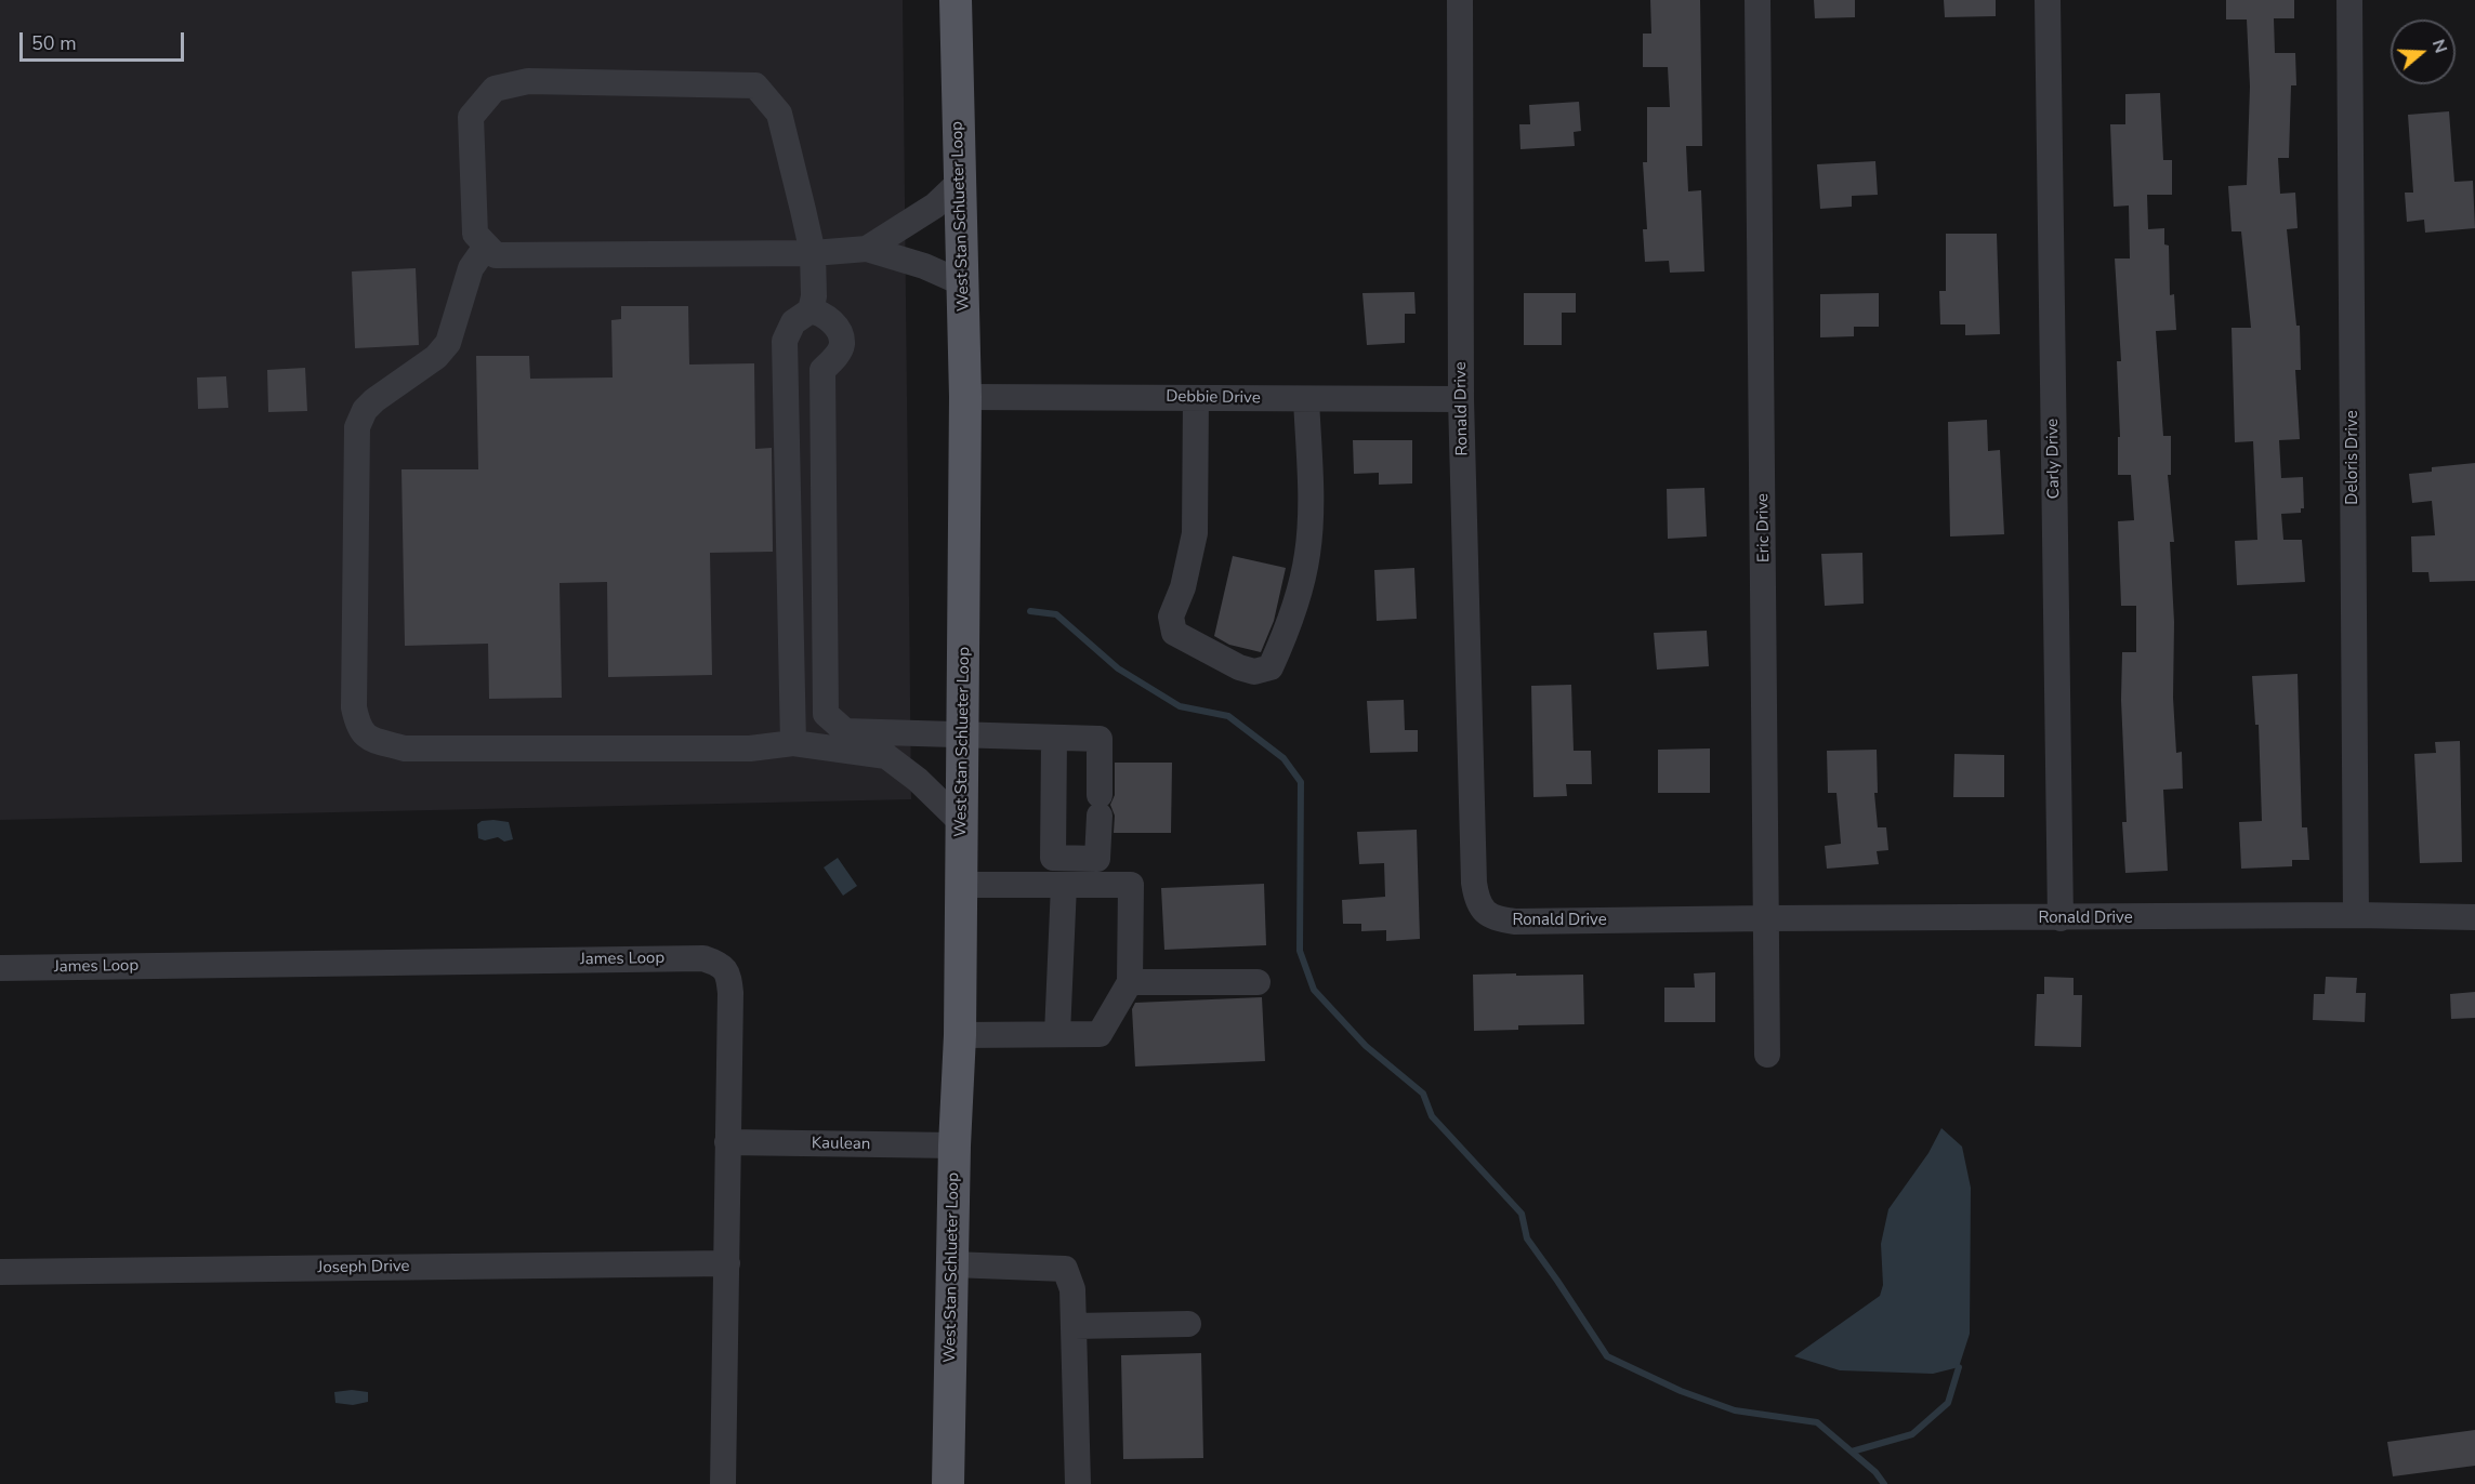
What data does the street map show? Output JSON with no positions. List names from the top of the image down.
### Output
{
  "streets": {
    "main road": ["West Stan Schlueter Loop"],
    "street": [
      "Debbie Drive",
      "Ronald Drive",
      "Deloris Drive",
      "Carly Drive",
      "Eric Drive",
      "James Loop",
      "Kaulean",
      "Joseph Drive"
    ]
  },
  "crossings": [
    ["West Stan Schlueter Loop", "Debbie Drive"],
    ["West Stan Schlueter Loop", "Kaulean"],
    ["Debbie Drive", "Ronald Drive"],
    ["Ronald Drive", "Deloris Drive"],
    ["Ronald Drive", "Carly Drive"],
    ["Ronald Drive", "Eric Drive"],
    ["James Loop", "Kaulean"],
    ["James Loop", "Joseph Drive"]
  ],
  "scale_bar": "50 m",
  "north": "right"
}
